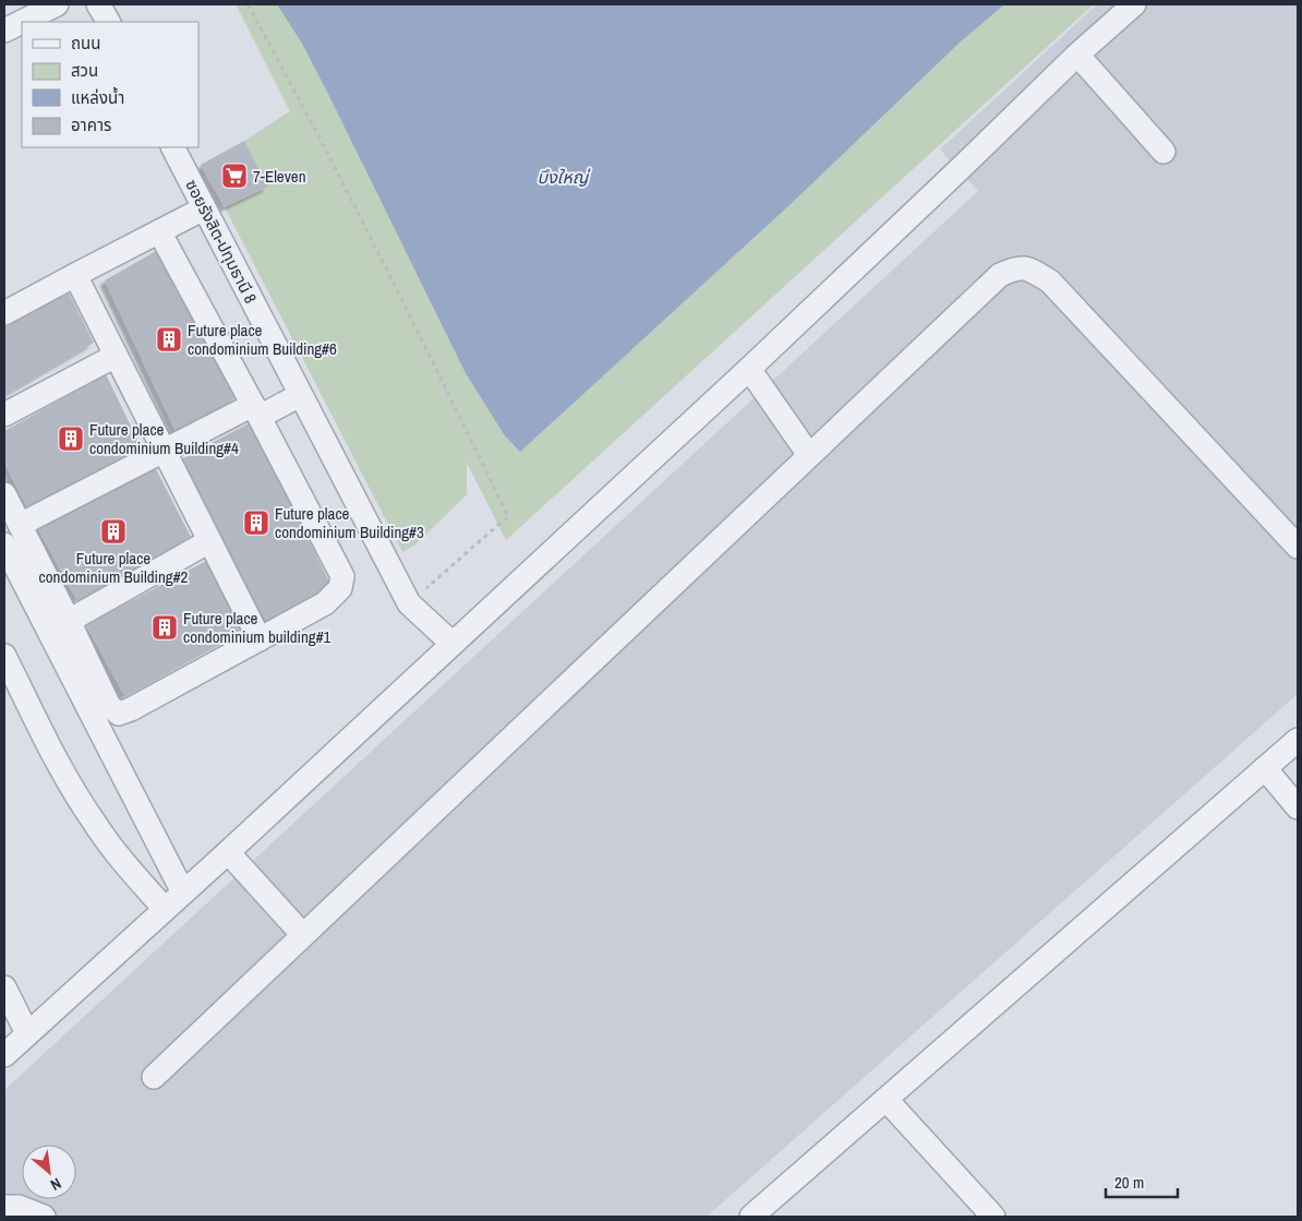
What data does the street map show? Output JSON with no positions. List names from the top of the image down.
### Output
{
  "streets": {
    "street": ["ซอยรังสิต-ปทุมธานี 8"]
  },
  "water": ["บึงใหญ่"],
  "places": {
    "supermarket": ["7-Eleven"],
    "building": [
      "Future place condominium Building#6",
      "Future place condominium Building#4",
      "Future place condominium Building#3",
      "Future place condominium Building#2",
      "Future place condominium building#1"
    ]
  },
  "legend": [
    "ถนน",
    "สวน",
    "แหล่งน้ำ",
    "อาคาร"
  ],
  "scale_bar": "20 m",
  "north": "bottom right"
}
